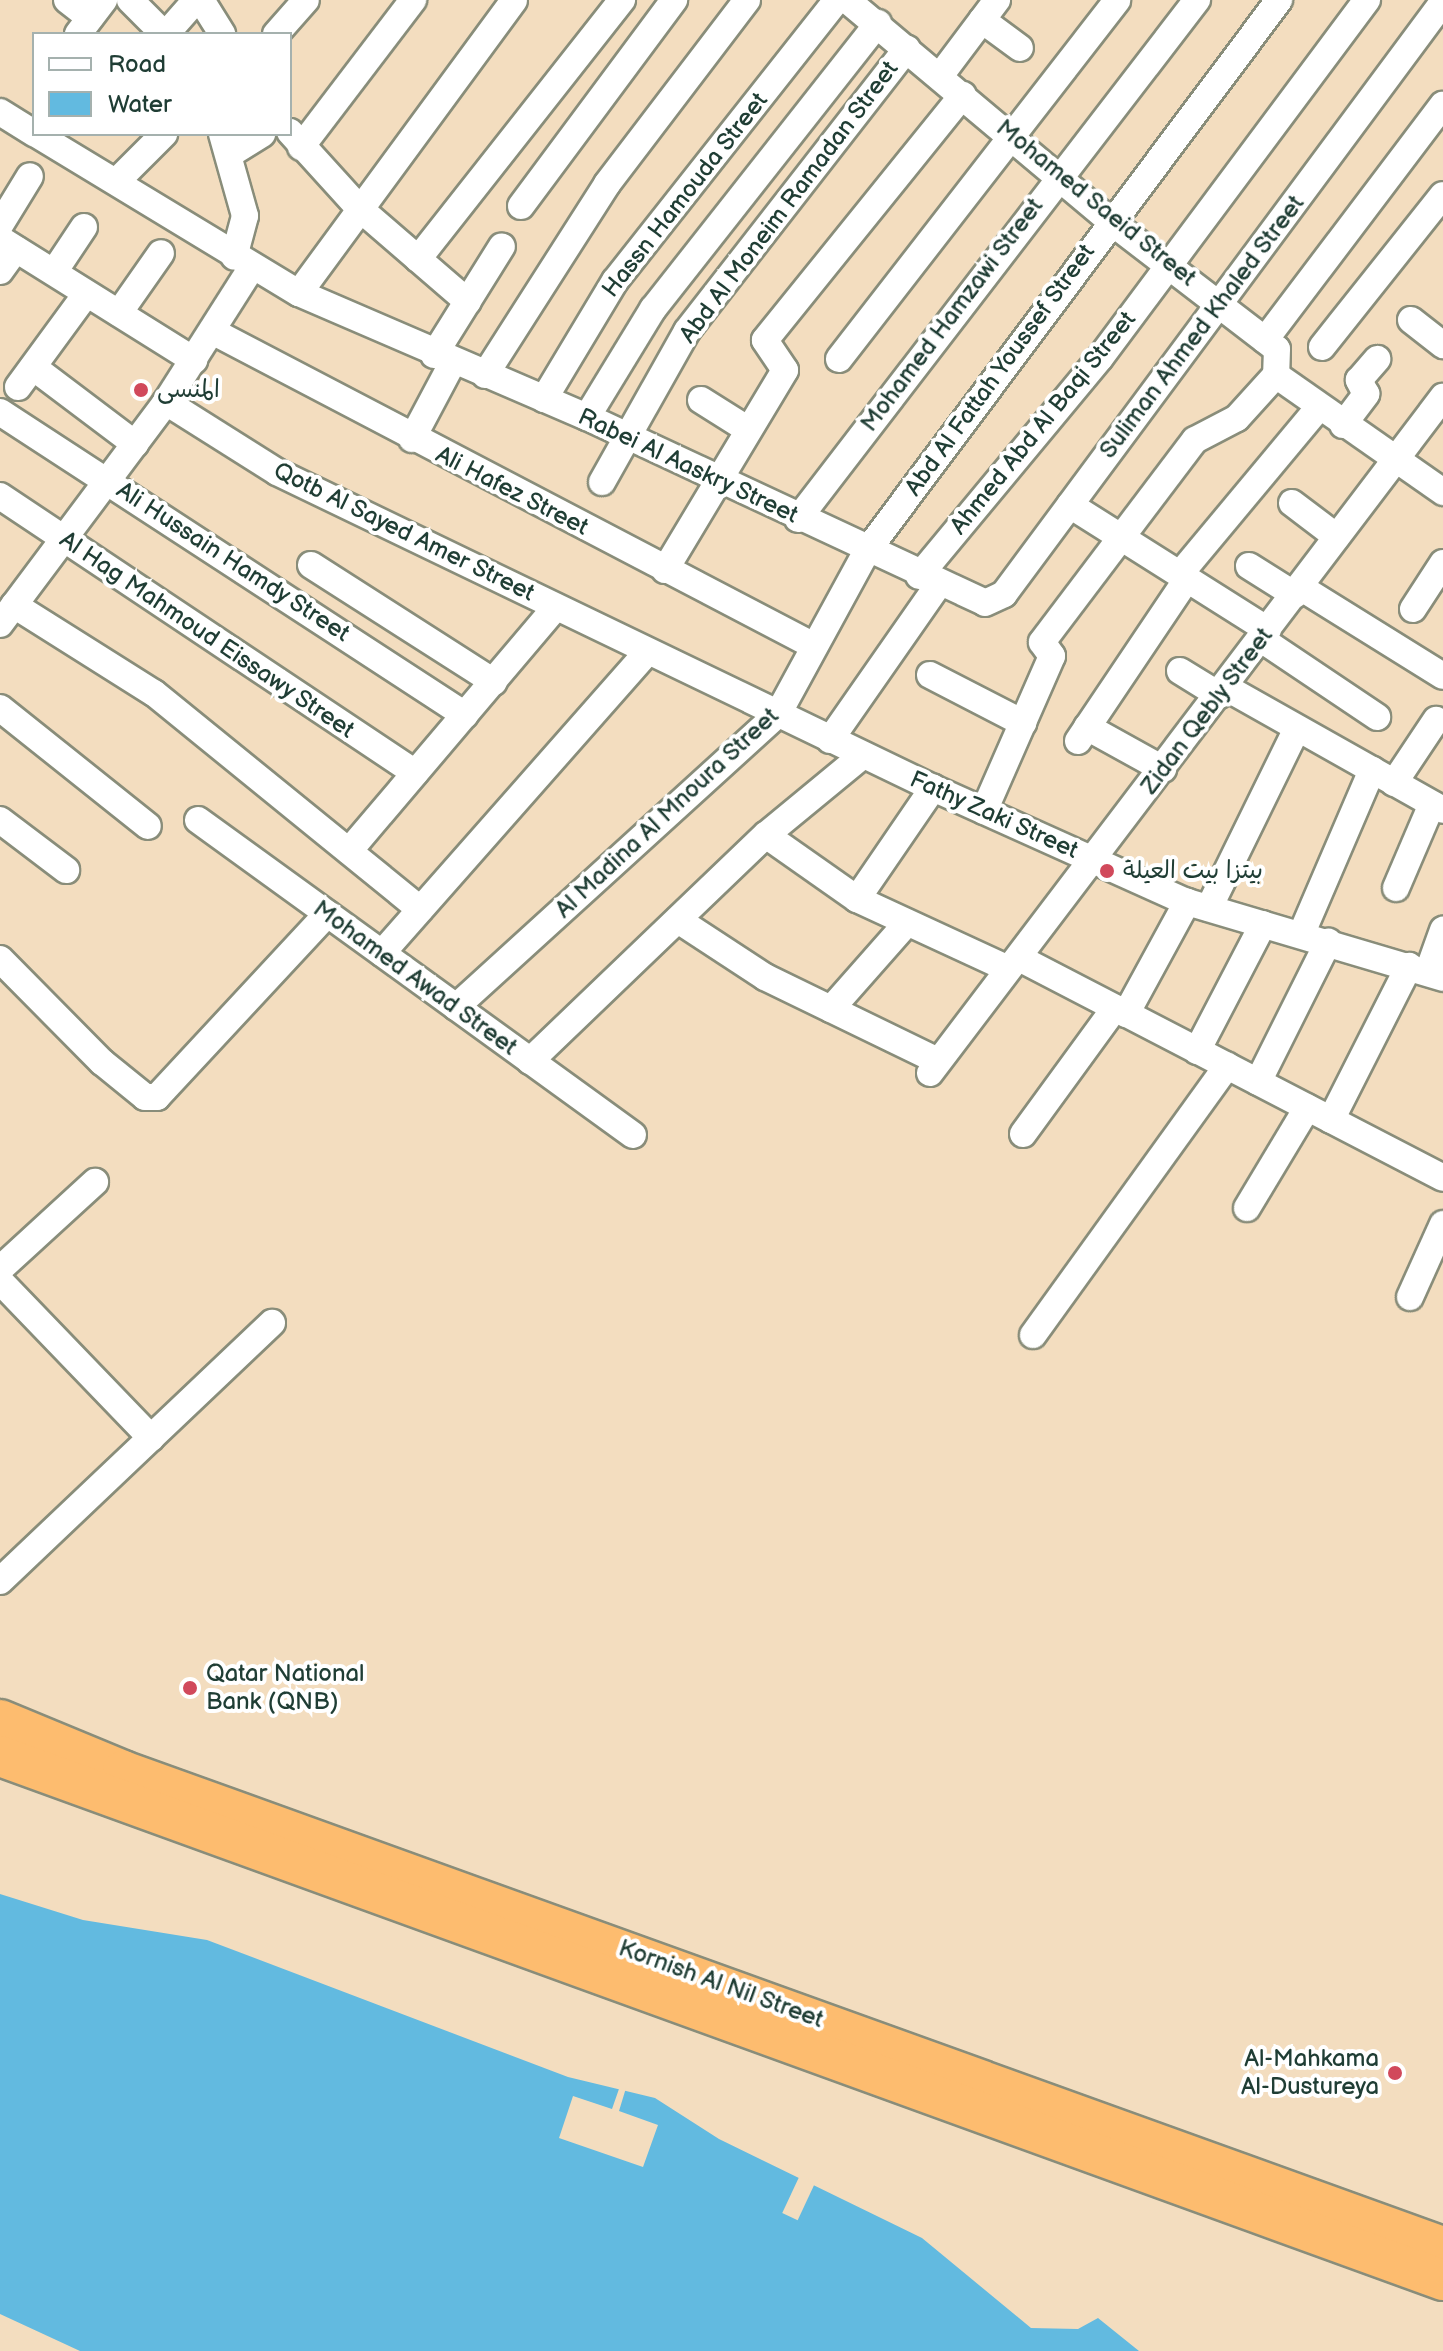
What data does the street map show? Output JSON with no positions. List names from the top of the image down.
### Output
{
  "streets": {
    "highway": ["Kornish Al Nil Street"],
    "street": [
      "Hassn Hamouda Street",
      "Abd Al Moneim Ramadan Street",
      "Mohamed Saeid Street",
      "Mohamed Hamzawi Street",
      "Suliman Ahmed Khaled Street",
      "Abd Al Fattah Youssef Street",
      "Ahmed Abd Al Baqi Street",
      "Rabei Al Aaskry Street",
      "Ali Hafez Street",
      "Qotb Al Sayed Amer Street",
      "Ali Hussain Hamdy Street",
      "Al Hag Mahmoud Eissawy Street",
      "Zidan Qebly Street",
      "Al Madina Al Mnoura Street",
      "Fathy Zaki Street",
      "Mohamed Awad Street"
    ]
  },
  "crossings": [
    ["Hassn Hamouda Street", "Rabei Al Aaskry Street"],
    ["Abd Al Moneim Ramadan Street", "Mohamed Saeid Street"],
    ["Abd Al Moneim Ramadan Street", "Rabei Al Aaskry Street"],
    ["Mohamed Saeid Street", "Mohamed Hamzawi Street"],
    ["Mohamed Saeid Street", "Suliman Ahmed Khaled Street"],
    ["Mohamed Saeid Street", "Abd Al Fattah Youssef Street"],
    ["Mohamed Saeid Street", "Ahmed Abd Al Baqi Street"],
    ["Mohamed Hamzawi Street", "Rabei Al Aaskry Street"],
    ["Suliman Ahmed Khaled Street", "Ahmed Abd Al Baqi Street"],
    ["Suliman Ahmed Khaled Street", "Rabei Al Aaskry Street"],
    ["Abd Al Fattah Youssef Street", "Rabei Al Aaskry Street"],
    ["Abd Al Fattah Youssef Street", "Al Madina Al Mnoura Street"],
    ["Ahmed Abd Al Baqi Street", "Rabei Al Aaskry Street"],
    ["Ahmed Abd Al Baqi Street", "Fathy Zaki Street"],
    ["Rabei Al Aaskry Street", "Al Madina Al Mnoura Street"],
    ["Ali Hafez Street", "Al Madina Al Mnoura Street"],
    ["Qotb Al Sayed Amer Street", "Fathy Zaki Street"],
    ["Zidan Qebly Street", "Fathy Zaki Street"],
    ["Al Madina Al Mnoura Street", "Fathy Zaki Street"],
    ["Al Madina Al Mnoura Street", "Mohamed Awad Street"]
  ],
  "places": [
    "المنسى",
    "بيتزا بيت العيلة",
    "Qatar National Bank (QNB)",
    "Al-Mahkama Al-Dustureya"
  ],
  "legend": ["Road", "Water"]
}
